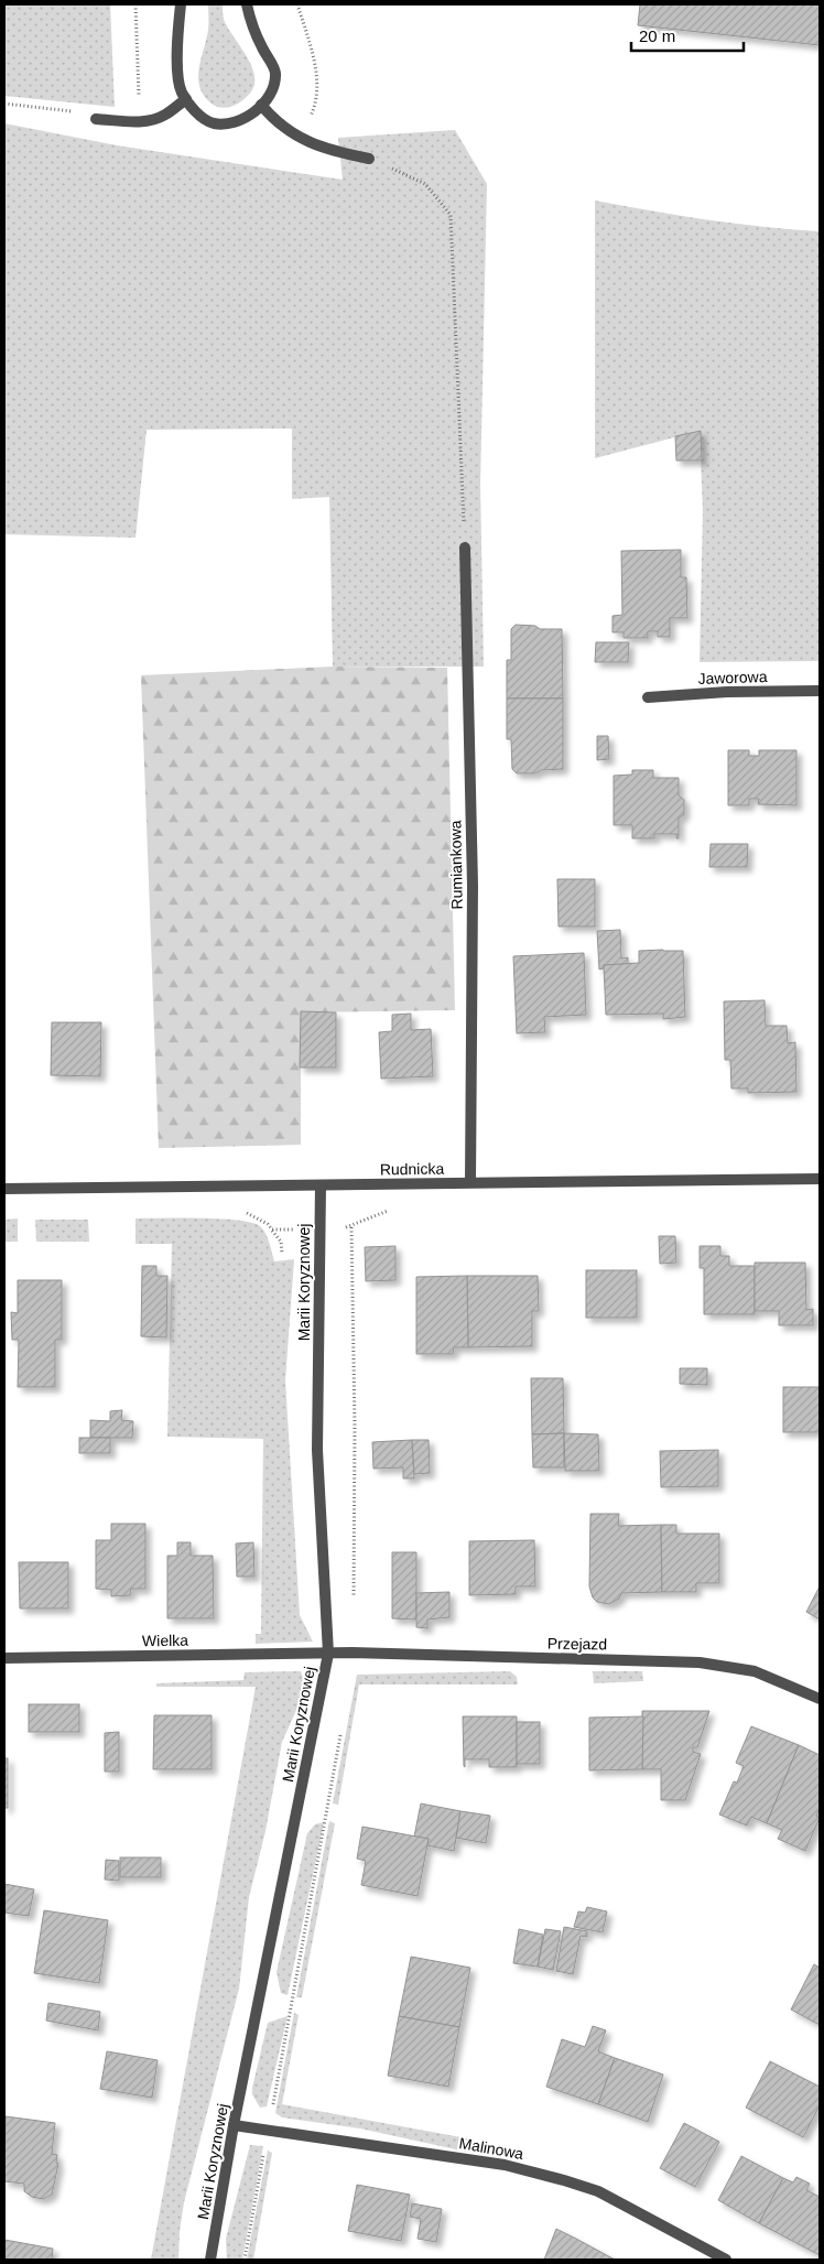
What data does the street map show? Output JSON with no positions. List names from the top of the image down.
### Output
{
  "streets": {
    "street": [
      "Jaworowa",
      "Rumiankowa",
      "Rudnicka",
      "Marii Koryznowej",
      "Wielka",
      "Przejazd",
      "Malinowa"
    ]
  },
  "crossings": [
    ["Rumiankowa", "Rudnicka"],
    ["Rudnicka", "Marii Koryznowej"],
    ["Marii Koryznowej", "Wielka"],
    ["Marii Koryznowej", "Przejazd"],
    ["Marii Koryznowej", "Malinowa"],
    ["Wielka", "Przejazd"]
  ],
  "scale_bar": "20 m"
}
